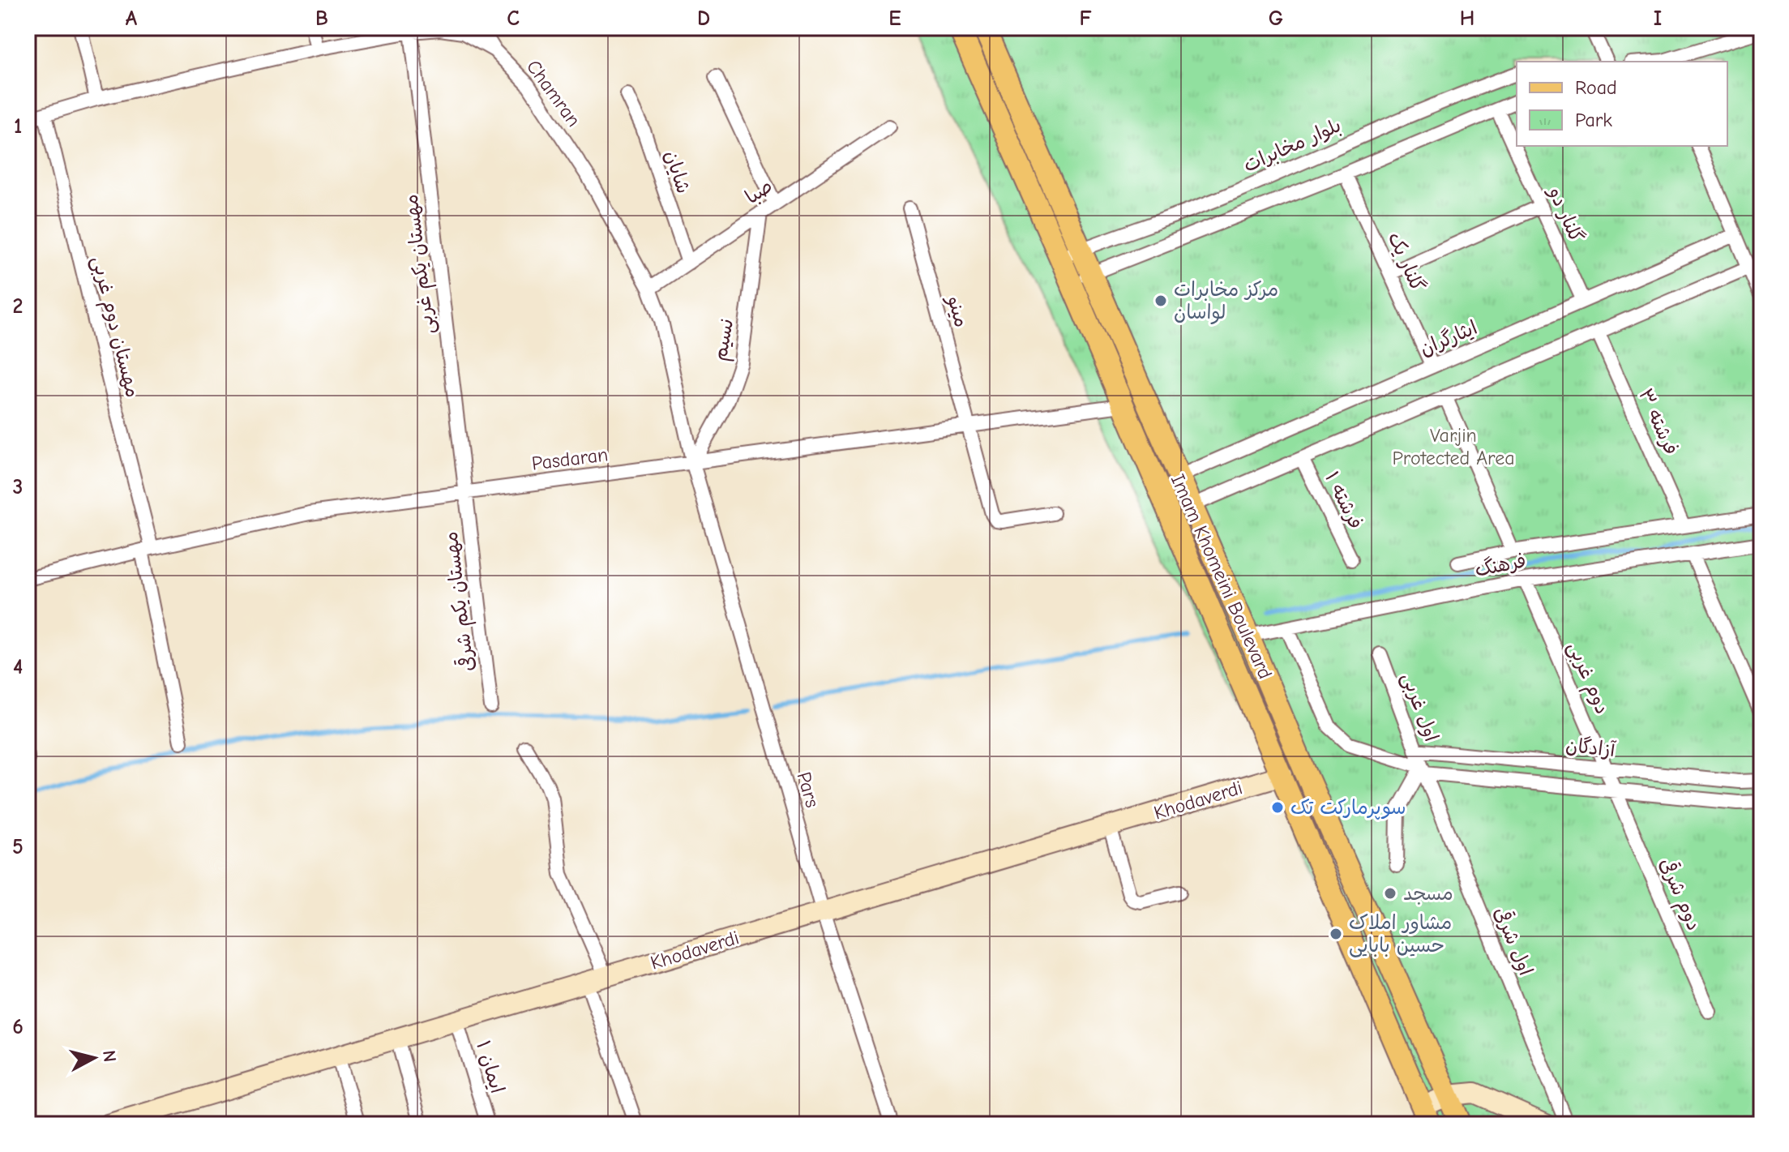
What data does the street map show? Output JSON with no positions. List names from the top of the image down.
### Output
{
  "streets": {
    "main road": ["Imam Khomeini Boulevard"],
    "street": [
      "Chamran",
      "بلوار مخابرات",
      "شایان",
      "صبا",
      "گلنار دو",
      "گلنار یک",
      "مهستان یکم غربی",
      "مینو",
      "مهستان دوم غربی",
      "ایثارگران",
      "نسیم",
      "فرشته ۳",
      "Pasdaran",
      "فرشته ۱",
      "فرهنگ",
      "مهستان یکم شرقی",
      "دوم غربی",
      "اول غربی",
      "آزادگان",
      "Pars",
      "Khodaverdi",
      "دوم شرقی",
      "اول شرقی",
      "ایمان ۱"
    ]
  },
  "crossings": [
    ["Chamran", "صبا"],
    ["Chamran", "مهستان یکم غربی"],
    ["Chamran", "مهستان دوم غربی"],
    ["Chamran", "نسیم"],
    ["Chamran", "Pasdaran"],
    ["Chamran", "Pars"],
    ["بلوار مخابرات", "Imam Khomeini Boulevard"],
    ["شایان", "صبا"],
    ["صبا", "نسیم"],
    ["گلنار دو", "ایثارگران"],
    ["گلنار یک", "ایثارگران"],
    ["مهستان یکم غربی", "Pasdaran"],
    ["مهستان یکم غربی", "مهستان یکم شرقی"],
    ["مینو", "Pasdaran"],
    ["مهستان دوم غربی", "Pasdaran"],
    ["ایثارگران", "Imam Khomeini Boulevard"],
    ["نسیم", "Pasdaran"],
    ["نسیم", "Pars"],
    ["Pasdaran", "Imam Khomeini Boulevard"],
    ["Pasdaran", "مهستان یکم شرقی"],
    ["Pasdaran", "Pars"],
    ["فرهنگ", "Imam Khomeini Boulevard"],
    ["فرهنگ", "دوم غربی"],
    ["Imam Khomeini Boulevard", "Khodaverdi"],
    ["دوم غربی", "آزادگان"],
    ["دوم غربی", "دوم شرقی"],
    ["اول غربی", "آزادگان"],
    ["اول غربی", "اول شرقی"],
    ["Pars", "Khodaverdi"],
    ["Khodaverdi", "ایمان ۱"]
  ],
  "parks": ["Varjin Protected Area"],
  "places": [
    "مرکز مخابرات لواسان",
    "سوپرمارکت تک",
    "مسجد",
    "مشاور املاک حسین بابایی"
  ],
  "legend": ["Road", "Park"],
  "north": "right",
  "grid": {
    "columns": [
      "A",
      "B",
      "C",
      "D",
      "E",
      "F",
      "G",
      "H",
      "I"
    ],
    "rows": [
      "1",
      "2",
      "3",
      "4",
      "5",
      "6"
    ]
  }
}
